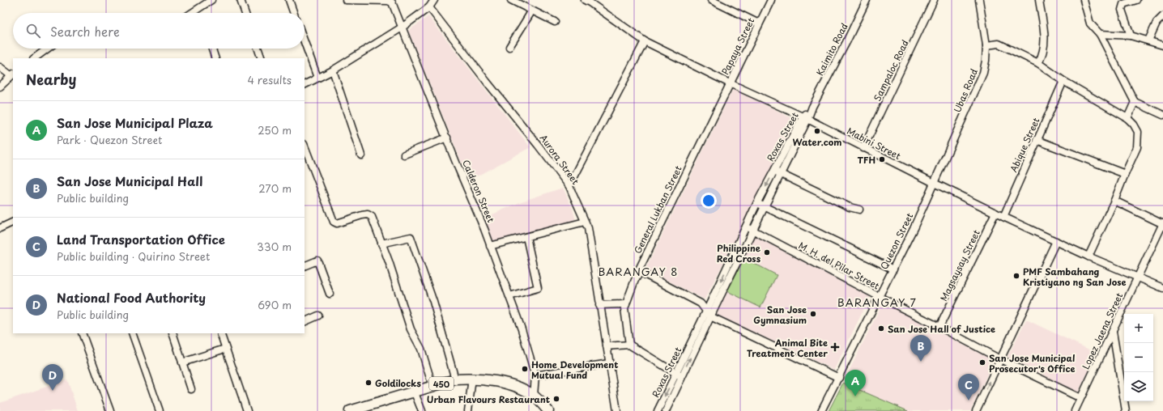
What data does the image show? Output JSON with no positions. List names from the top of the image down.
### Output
{
  "streets": {
    "main road": ["450"],
    "street": [
      "Papaya Street",
      "Kaimito Road",
      "Sampaloc Road",
      "Ubas Road",
      "Roxas Street",
      "Mabini Street",
      "Abique Street",
      "Aurora Street",
      "Calderon Street",
      "General Lukban Street",
      "Quezon Street",
      "M. H. del Pilar Street",
      "Magsaysay Street",
      "Lopez Jaena Street"
    ]
  },
  "crossings": [
    ["Papaya Street", "Mabini Street"],
    ["Papaya Street", "General Lukban Street"],
    ["Kaimito Road", "Roxas Street"],
    ["Sampaloc Road", "Mabini Street"],
    ["Ubas Road", "Mabini Street"],
    ["Ubas Road", "Quezon Street"],
    ["Roxas Street", "Mabini Street"],
    ["Roxas Street", "M. H. del Pilar Street"],
    ["Mabini Street", "Abique Street"],
    ["Mabini Street", "General Lukban Street"],
    ["Mabini Street", "Quezon Street"],
    ["Mabini Street", "Magsaysay Street"],
    ["Mabini Street", "Lopez Jaena Street"],
    ["Calderon Street", "450"],
    ["Quezon Street", "M. H. del Pilar Street"],
    ["M. H. del Pilar Street", "Magsaysay Street"],
    ["M. H. del Pilar Street", "Lopez Jaena Street"]
  ],
  "districts": ["BARANGAY 8", "BARANGAY 7"],
  "places": {
    "other": [
      "Water.com",
      "TFH",
      "Philippine Red Cross",
      "PMF Sambahang Kristiyano ng San Jose",
      "San Jose Gymnasium",
      "San Jose Hall of Justice",
      "San Jose Municipal Prosecutor's Office",
      "Home Development Mutual Fund",
      "Goldilocks",
      "Urban Flavours Restaurant"
    ],
    "health": ["Animal Bite Treatment Center"]
  },
  "page": {
    "search": "Search here",
    "heading": ["Nearby", "4 results"],
    "list": [
      {
        "mark": "A",
        "name": "San Jose Municipal Plaza",
        "note": "Park · Quezon Street",
        "value": "250 m"
      },
      {
        "mark": "B",
        "name": "San Jose Municipal Hall",
        "note": "Public building",
        "value": "270 m"
      },
      {
        "mark": "C",
        "name": "Land Transportation Office",
        "note": "Public building · Quirino Street",
        "value": "330 m"
      },
      {
        "mark": "D",
        "name": "National Food Authority",
        "note": "Public building",
        "value": "690 m"
      }
    ],
    "map_buttons": ["+", "−"],
    "pins": [
      "B",
      "D",
      "A",
      "C"
    ]
  }
}
